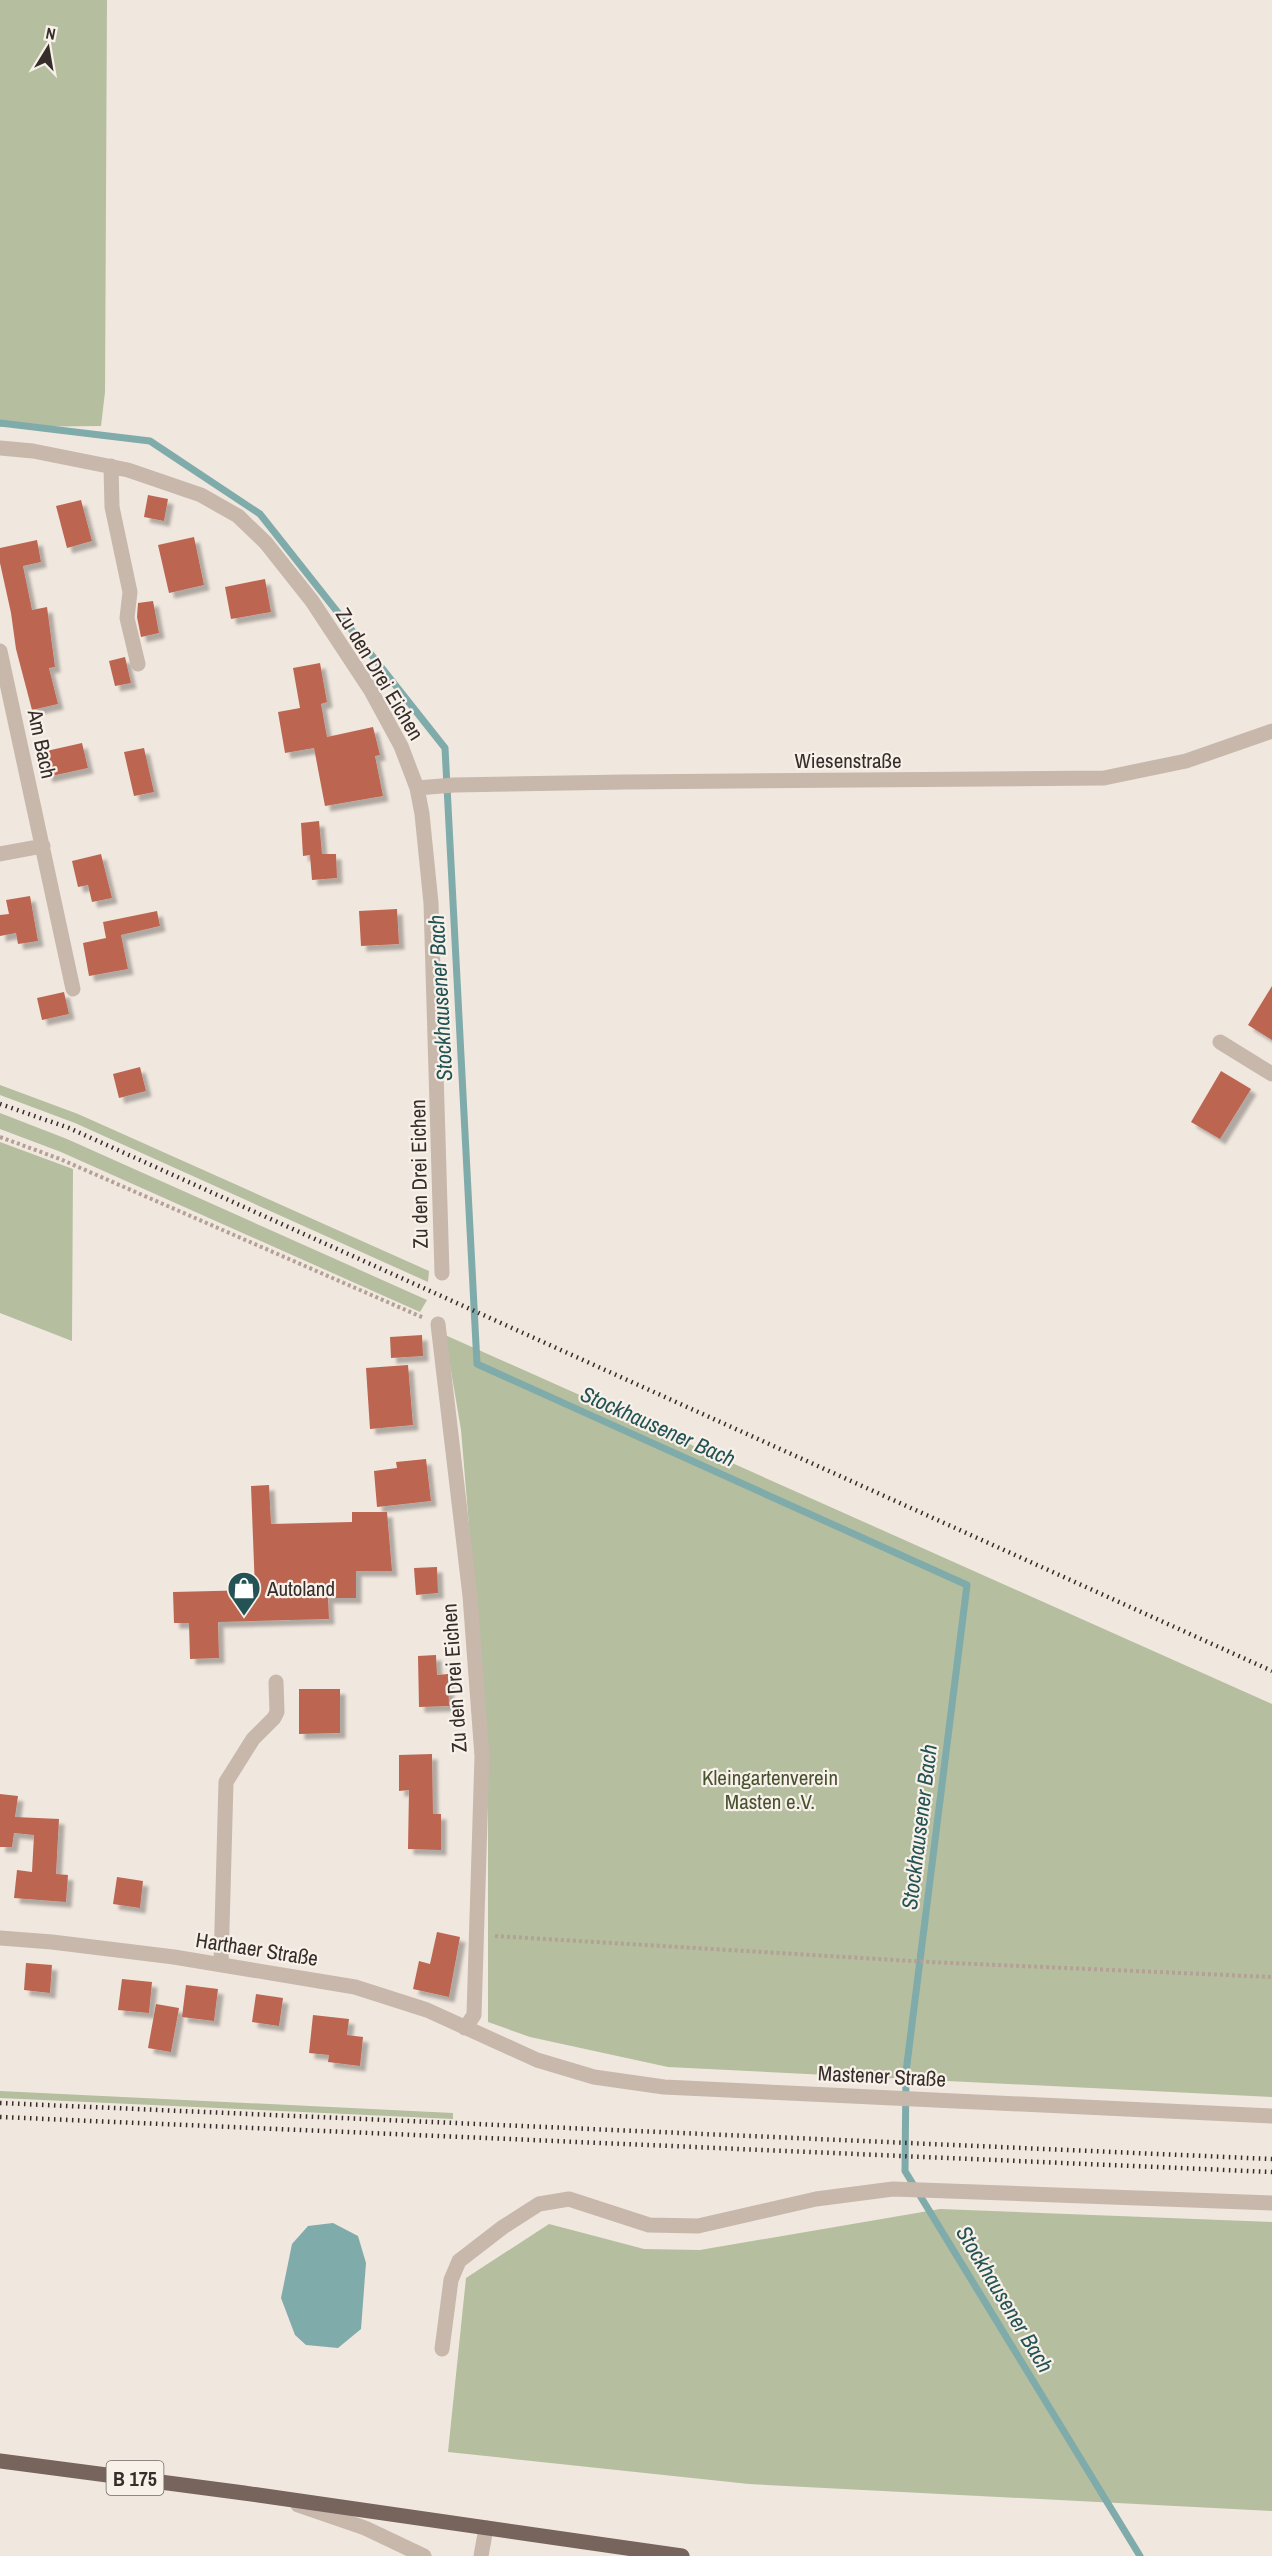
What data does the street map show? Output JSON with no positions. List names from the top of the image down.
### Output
{
  "streets": {
    "main road": ["B 175"],
    "street": [
      "Zu den Drei Eichen",
      "Am Bach",
      "Wiesenstraße",
      "Harthaer Straße",
      "Mastener Straße"
    ]
  },
  "crossings": [
    ["Zu den Drei Eichen", "Wiesenstraße"],
    ["Zu den Drei Eichen", "Harthaer Straße"],
    ["Harthaer Straße", "Mastener Straße"]
  ],
  "water": ["Stockhausener Bach"],
  "parks": ["Kleingartenverein Masten e.V."],
  "places": {
    "shop": ["Autoland"]
  },
  "north": "top"
}
